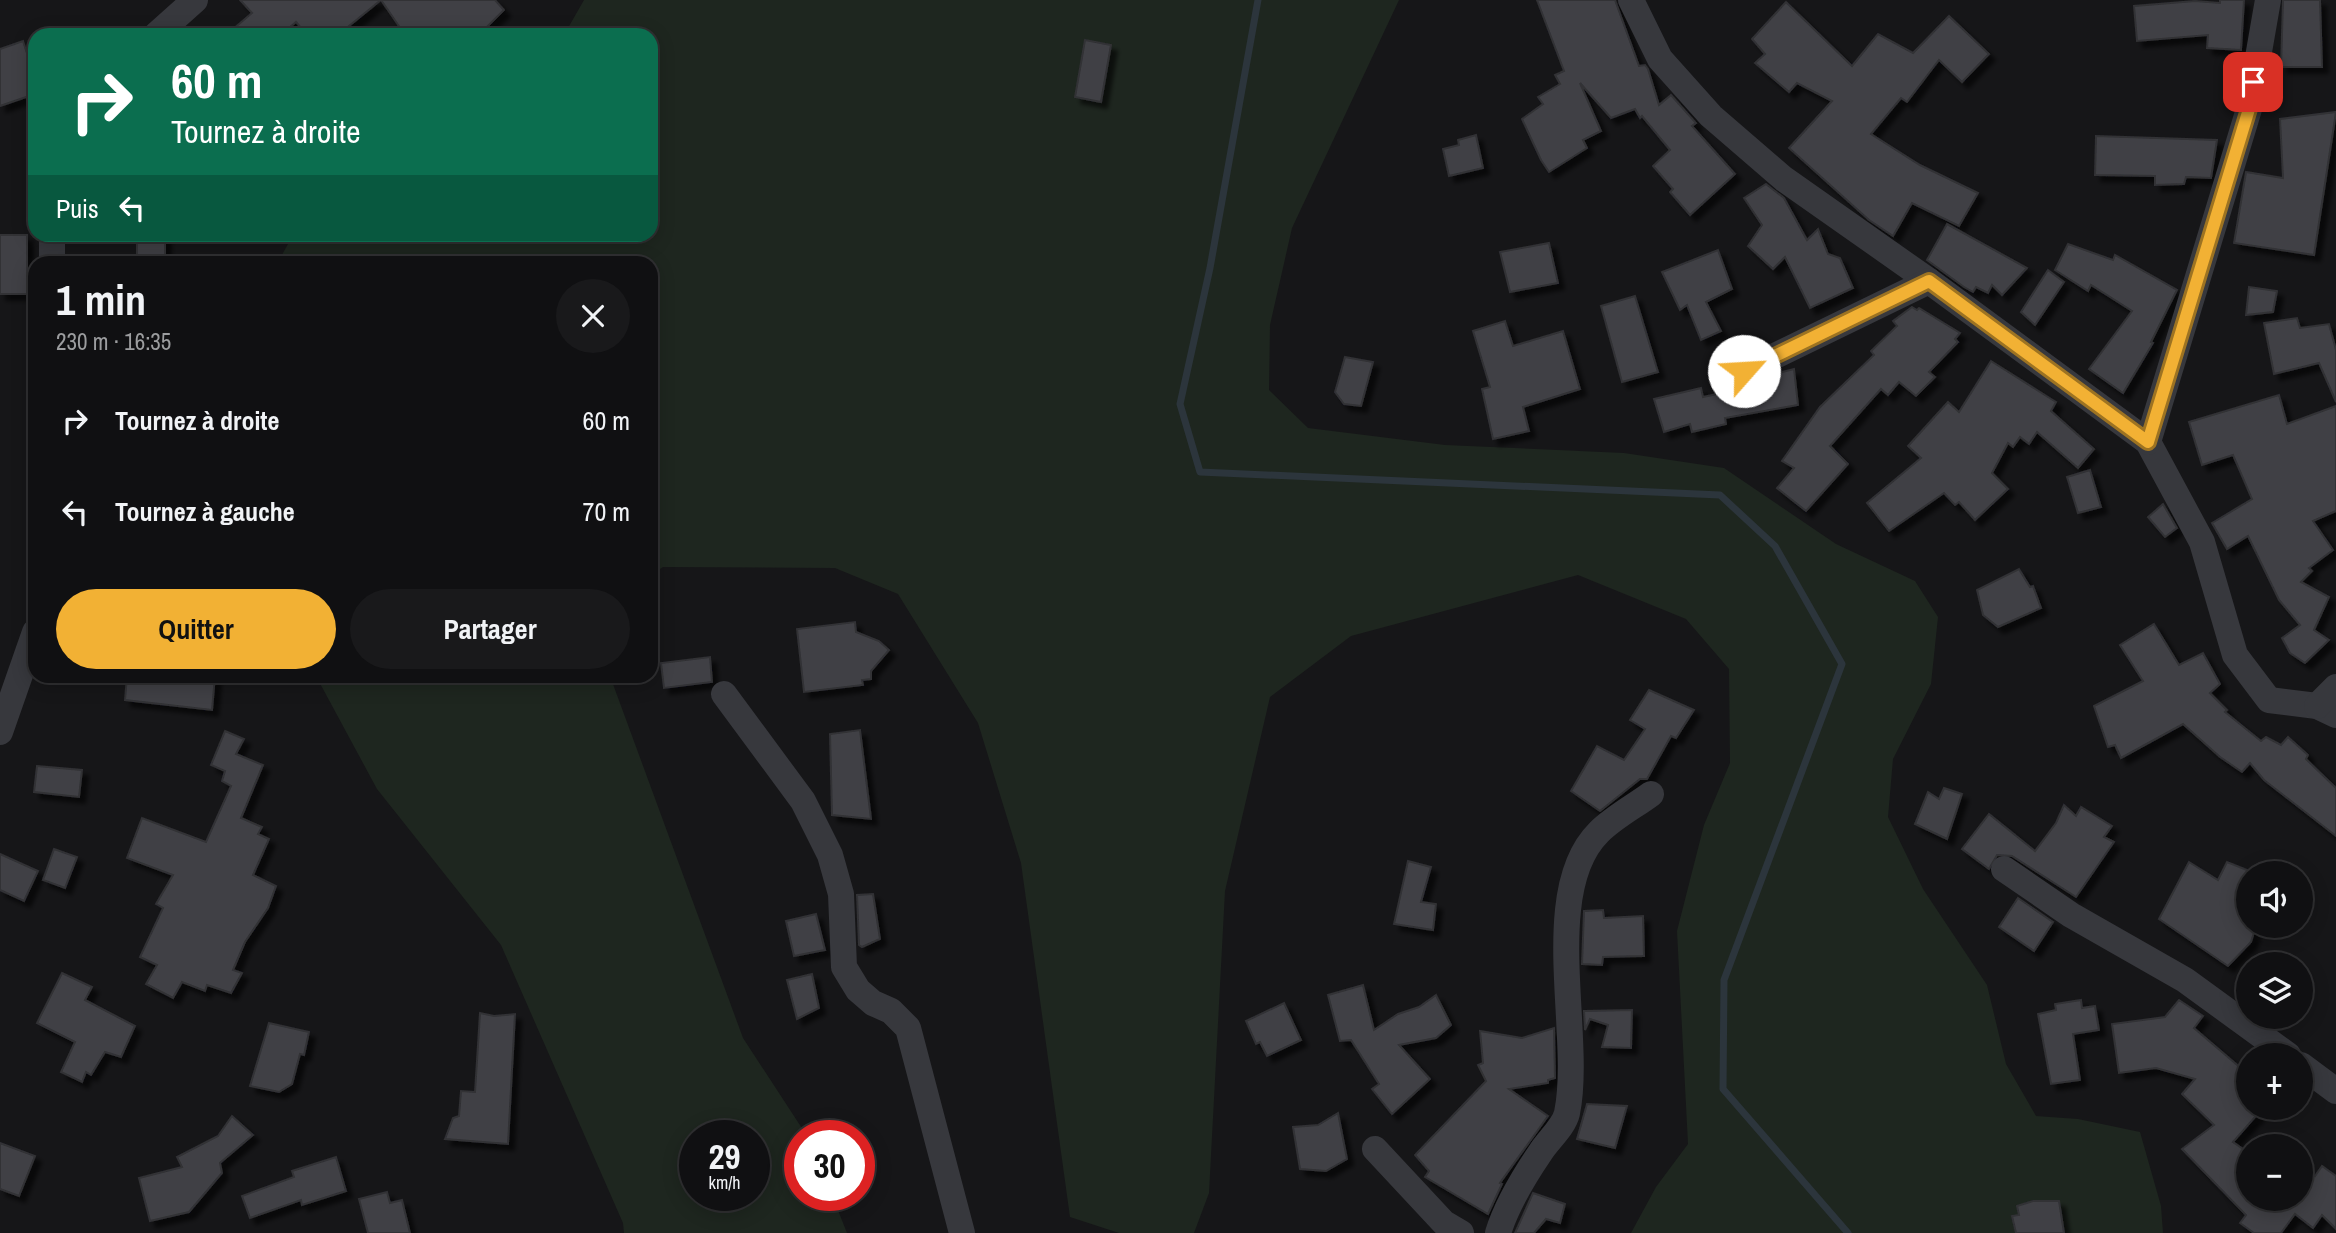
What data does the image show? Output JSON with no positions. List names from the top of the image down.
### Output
{
  "page": {
    "turn": ["60 m", "Tournez à droite"],
    "then": "Puis",
    "heading": ["1 min", "230 m · 16:35"],
    "list": [
      {
        "name": "Tournez à droite",
        "value": "60 m"
      },
      {
        "name": "Tournez à gauche",
        "value": "70 m"
      }
    ],
    "buttons": ["Quitter", "Partager"],
    "map_buttons": ["+", "−"],
    "speed": "29 km/h",
    "limit": "30"
  }
}
